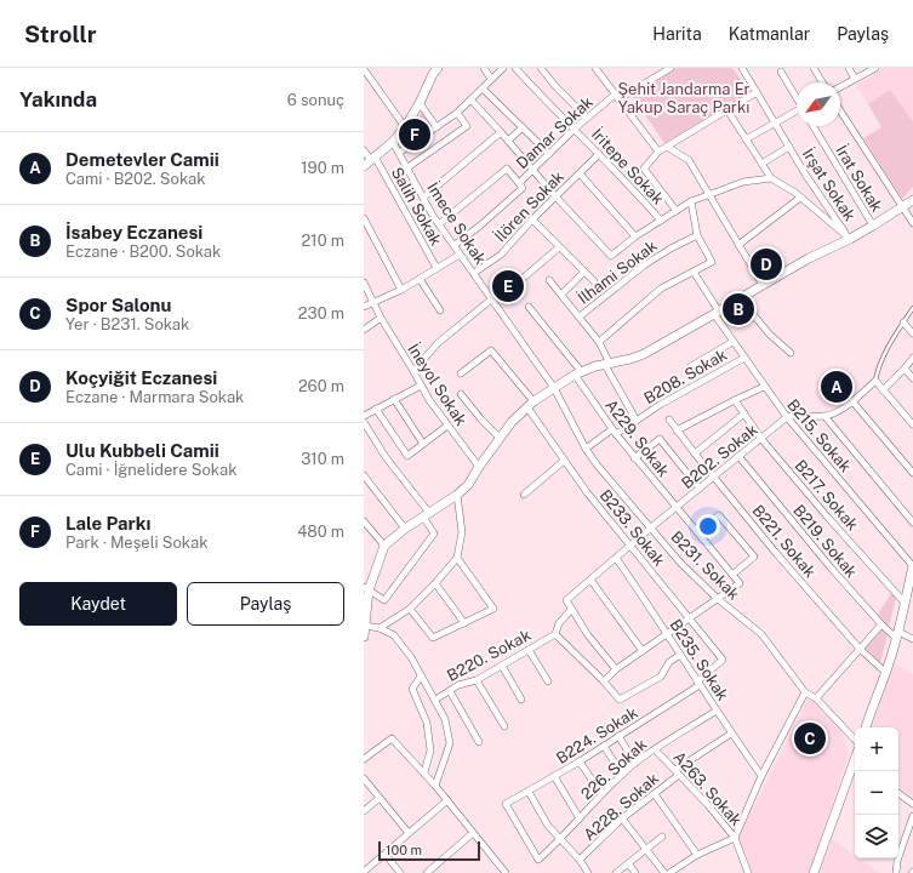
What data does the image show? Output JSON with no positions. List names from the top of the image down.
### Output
{
  "streets": {
    "street": [
      "Damar Sokak",
      "İritepe Sokak",
      "İrat Sokak",
      "İrşat Sokak",
      "Salih Sokak",
      "İlören Sokak",
      "İmece Sokak",
      "İlhami Sokak",
      "B208. Sokak",
      "İneyol Sokak",
      "B215. Sokak",
      "A229. Sokak",
      "B202. Sokak",
      "B217. Sokak",
      "B233. Sokak",
      "B221. Sokak",
      "B219. Sokak",
      "B231. Sokak",
      "B220. Sokak",
      "B235. Sokak",
      "B224. Sokak",
      "226. Sokak",
      "A263. Sokak",
      "A228. Sokak"
    ]
  },
  "crossings": [
    ["Damar Sokak", "İritepe Sokak"],
    ["Damar Sokak", "İmece Sokak"],
    ["İritepe Sokak", "İlören Sokak"],
    ["İlören Sokak", "İmece Sokak"],
    ["İmece Sokak", "B231. Sokak"],
    ["B208. Sokak", "B215. Sokak"],
    ["B208. Sokak", "A229. Sokak"],
    ["B208. Sokak", "B231. Sokak"],
    ["B215. Sokak", "B202. Sokak"],
    ["A229. Sokak", "B202. Sokak"],
    ["A229. Sokak", "B231. Sokak"],
    ["B202. Sokak", "B217. Sokak"],
    ["B202. Sokak", "B233. Sokak"],
    ["B202. Sokak", "B221. Sokak"],
    ["B202. Sokak", "B219. Sokak"],
    ["B202. Sokak", "B231. Sokak"],
    ["B202. Sokak", "B235. Sokak"],
    ["B233. Sokak", "B224. Sokak"],
    ["B235. Sokak", "B224. Sokak"],
    ["B235. Sokak", "226. Sokak"],
    ["B235. Sokak", "A228. Sokak"],
    ["B224. Sokak", "226. Sokak"],
    ["226. Sokak", "A263. Sokak"],
    ["A263. Sokak", "A228. Sokak"]
  ],
  "parks": ["Şehit Jandarma Er Yakup Saraç Parkı"],
  "scale_bar": "100 m",
  "north": "bottom left",
  "page": {
    "header": "Strollr",
    "nav": ["Harita", "Katmanlar", "Paylaş"],
    "heading": ["Yakında", "6 sonuç"],
    "pins": [
      "F",
      "D",
      "E",
      "B",
      "A",
      "C"
    ],
    "list": [
      {
        "mark": "A",
        "name": "Demetevler Camii",
        "note": "Cami · B202. Sokak",
        "value": "190 m"
      },
      {
        "mark": "B",
        "name": "İsabey Eczanesi",
        "note": "Eczane · B200. Sokak",
        "value": "210 m"
      },
      {
        "mark": "C",
        "name": "Spor Salonu",
        "note": "Yer · B231. Sokak",
        "value": "230 m"
      },
      {
        "mark": "D",
        "name": "Koçyiğit Eczanesi",
        "note": "Eczane · Marmara Sokak",
        "value": "260 m"
      },
      {
        "mark": "E",
        "name": "Ulu Kubbeli Camii",
        "note": "Cami · İğnelidere Sokak",
        "value": "310 m"
      },
      {
        "mark": "F",
        "name": "Lale Parkı",
        "note": "Park · Meşeli Sokak",
        "value": "480 m"
      }
    ],
    "buttons": ["Kaydet", "Paylaş"],
    "map_buttons": ["+", "−"],
    "scale": "100 m"
  }
}
